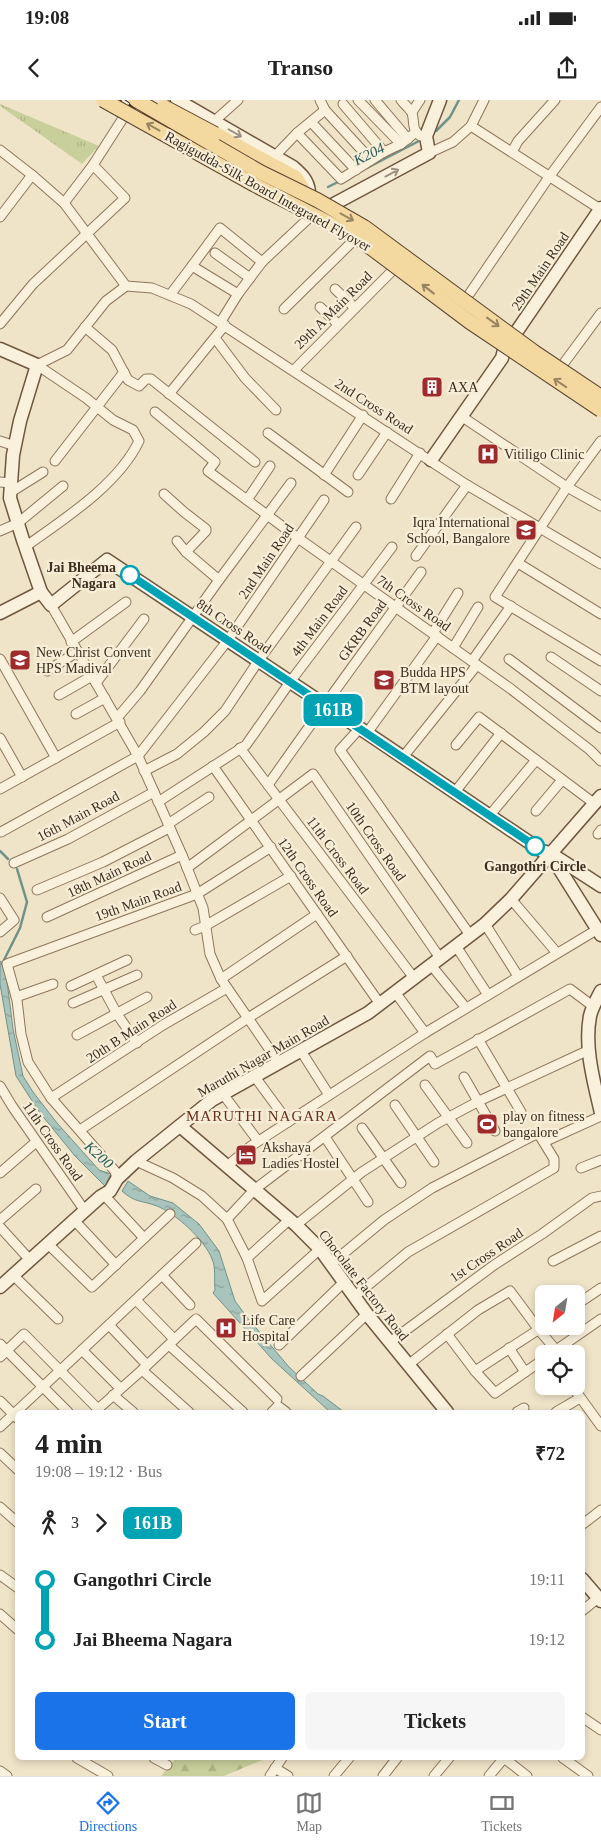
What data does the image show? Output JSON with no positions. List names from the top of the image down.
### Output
{
  "streets": {
    "main road": ["Ragigudda-Silk Board Integrated Flyover"],
    "street": [
      "29th Main Road",
      "29th A Main Road",
      "2nd Cross Road",
      "2nd Main Road",
      "7th Cross Road",
      "4th Main Road",
      "8th Cross Road",
      "GKRB Road",
      "16th Main Road",
      "10th Cross Road",
      "11th Cross Road",
      "18th Main Road",
      "12th Cross Road",
      "19th Main Road",
      "20th B Main Road",
      "Maruthi Nagar Main Road",
      "1st Cross Road",
      "Chocolate Factory Road"
    ]
  },
  "crossings": [
    ["29th Main Road", "2nd Cross Road"],
    ["29th A Main Road", "2nd Cross Road"],
    ["2nd Main Road", "7th Cross Road"],
    ["2nd Main Road", "8th Cross Road"],
    ["7th Cross Road", "4th Main Road"],
    ["7th Cross Road", "GKRB Road"],
    ["4th Main Road", "8th Cross Road"],
    ["4th Main Road", "11th Cross Road"],
    ["4th Main Road", "12th Cross Road"],
    ["8th Cross Road", "GKRB Road"],
    ["8th Cross Road", "Maruthi Nagar Main Road"],
    ["GKRB Road", "11th Cross Road"],
    ["10th Cross Road", "11th Cross Road"],
    ["10th Cross Road", "Maruthi Nagar Main Road"],
    ["11th Cross Road", "Maruthi Nagar Main Road"],
    ["12th Cross Road", "19th Main Road"],
    ["12th Cross Road", "Maruthi Nagar Main Road"],
    ["Maruthi Nagar Main Road", "Chocolate Factory Road"],
    ["1st Cross Road", "Chocolate Factory Road"]
  ],
  "districts": ["MARUTHI NAGARA"],
  "water": ["K204", "K200"],
  "places": {
    "building": ["AXA"],
    "hospital": ["Vitiligo Clinic", "Life Care Hospital"],
    "school or university": ["Iqra International School, Bangalore", "New Christ Convent HPS Madival", "Budda HPS BTM layout"],
    "other": ["Jai Bheema Nagara", "Gangothri Circle"],
    "sports": ["play on fitness bangalore"],
    "hotel": ["Akshaya Ladies Hostel"]
  },
  "lines": ["bus line 161B"],
  "north": "bottom left",
  "page": {
    "status": "19:08",
    "header": "Transo",
    "on_map": "161B",
    "heading": ["4 min", "19:08 – 19:12 · Bus", "₹72"],
    "legs": ["3", "161B"],
    "list": [
      {
        "name": "Gangothri Circle",
        "value": "19:11"
      },
      {
        "name": "Jai Bheema Nagara",
        "value": "19:12"
      }
    ],
    "buttons": ["Start", "Tickets"],
    "tabs": ["Directions", "Map", "Tickets"]
  }
}
